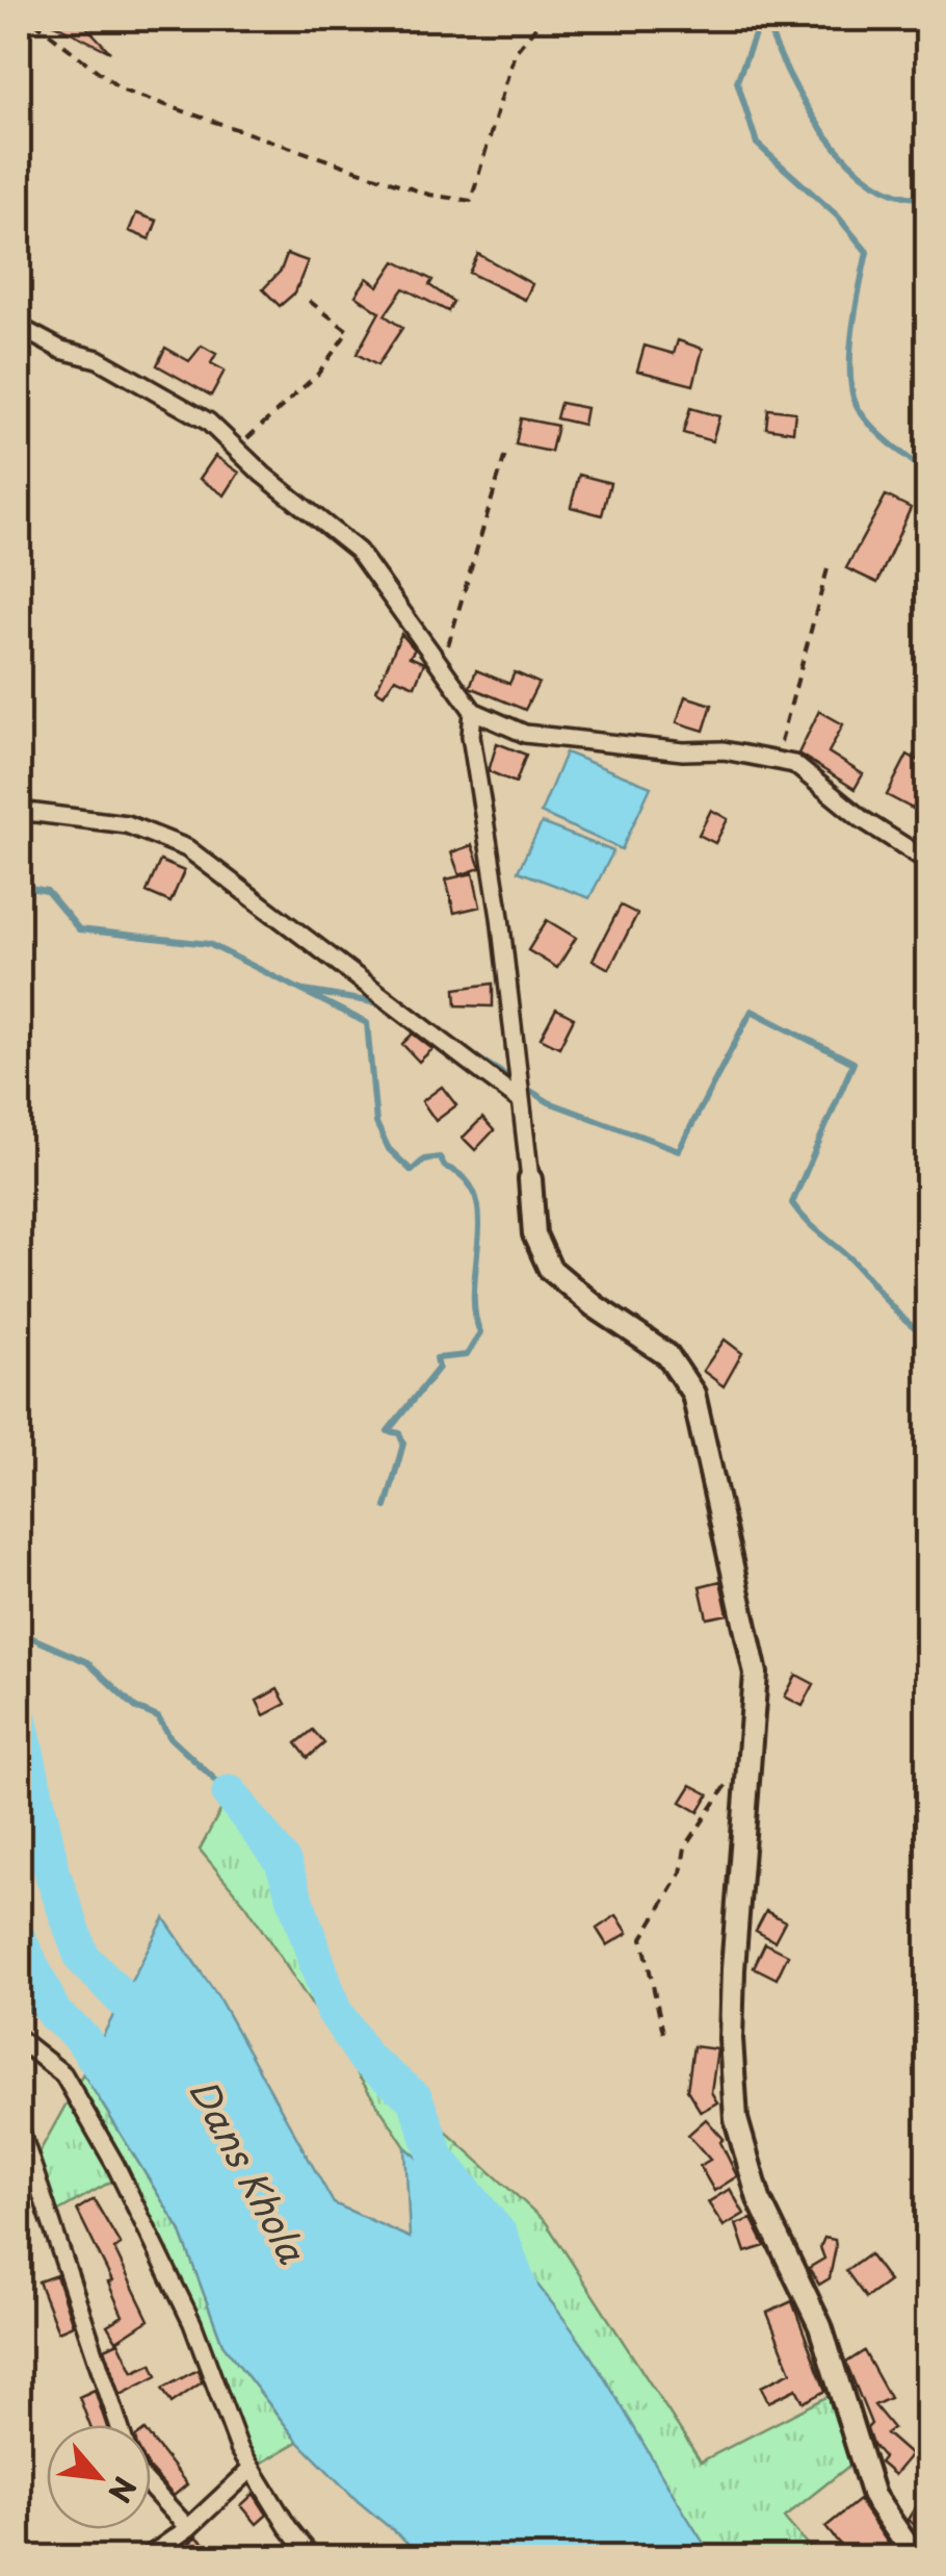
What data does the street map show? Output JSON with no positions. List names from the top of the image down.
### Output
{
  "water": ["Dans Khola"],
  "north": "bottom right"
}
